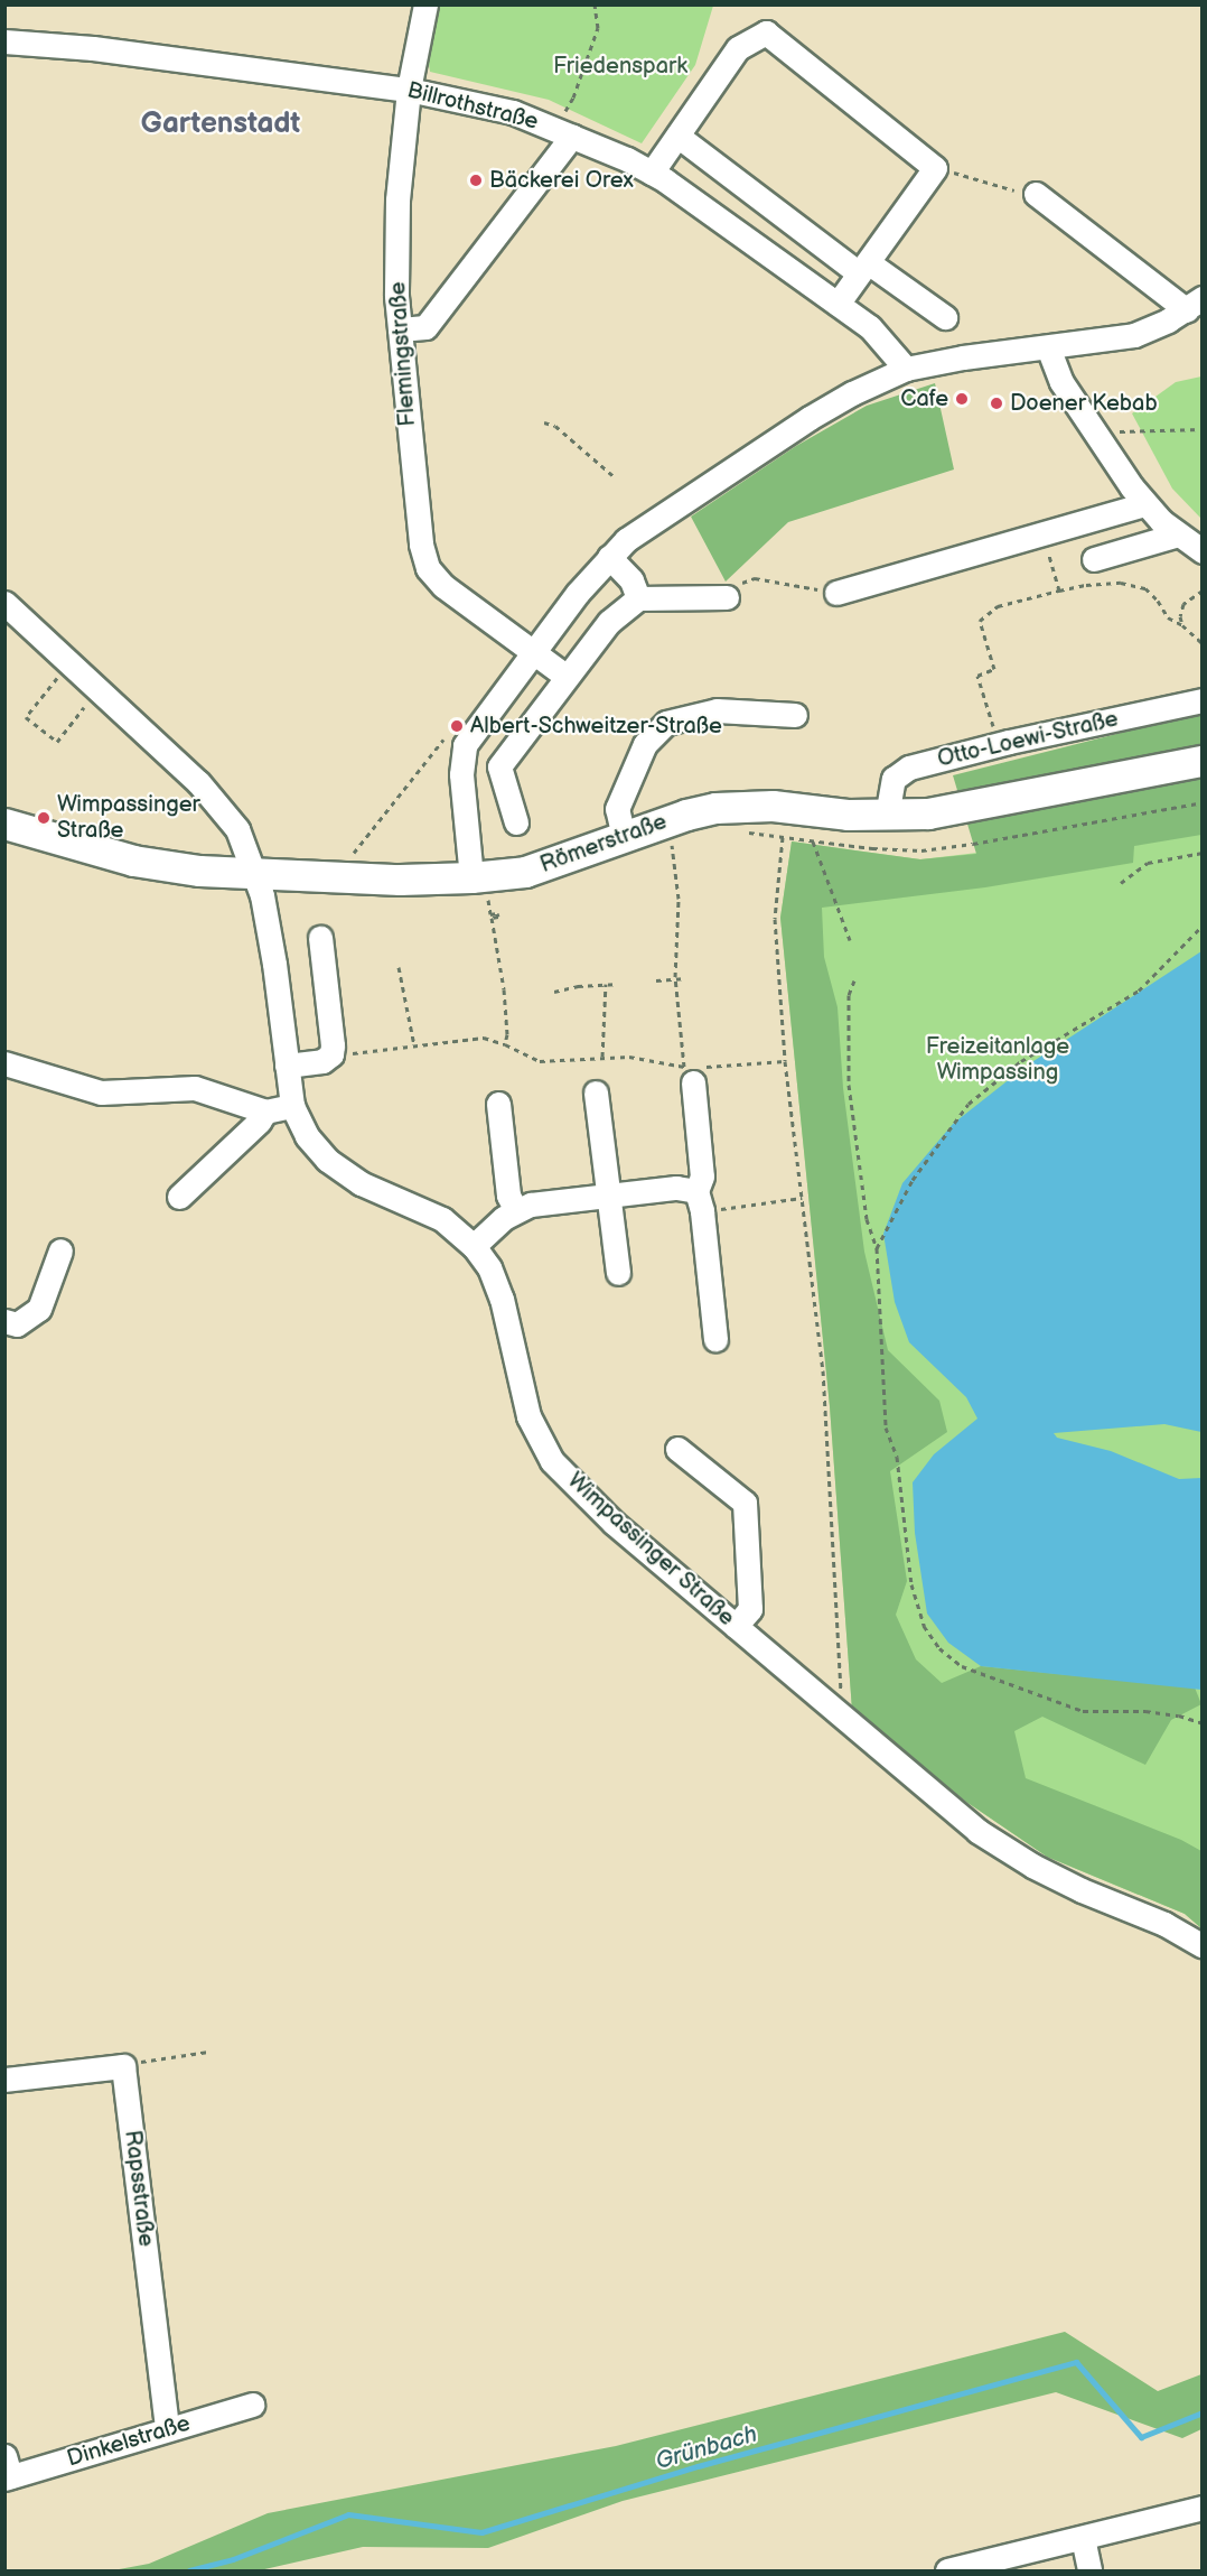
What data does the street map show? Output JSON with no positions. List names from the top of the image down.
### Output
{
  "streets": {
    "main road": ["Römerstraße"],
    "street": [
      "Billrothstraße",
      "Flemingstraße",
      "Otto-Loewi-Straße",
      "Wimpassinger Straße",
      "Rapsstraße",
      "Dinkelstraße"
    ]
  },
  "crossings": [
    ["Billrothstraße", "Flemingstraße"],
    ["Otto-Loewi-Straße", "Römerstraße"],
    ["Römerstraße", "Wimpassinger Straße"],
    ["Rapsstraße", "Dinkelstraße"]
  ],
  "districts": ["Gartenstadt"],
  "water": ["Grünbach"],
  "parks": ["Friedenspark", "Freizeitanlage Wimpassing"],
  "places": [
    "Bäckerei Orex",
    "Cafe",
    "Doener Kebab",
    "Albert-Schweitzer-Straße",
    "Wimpassinger Straße"
  ]
}
